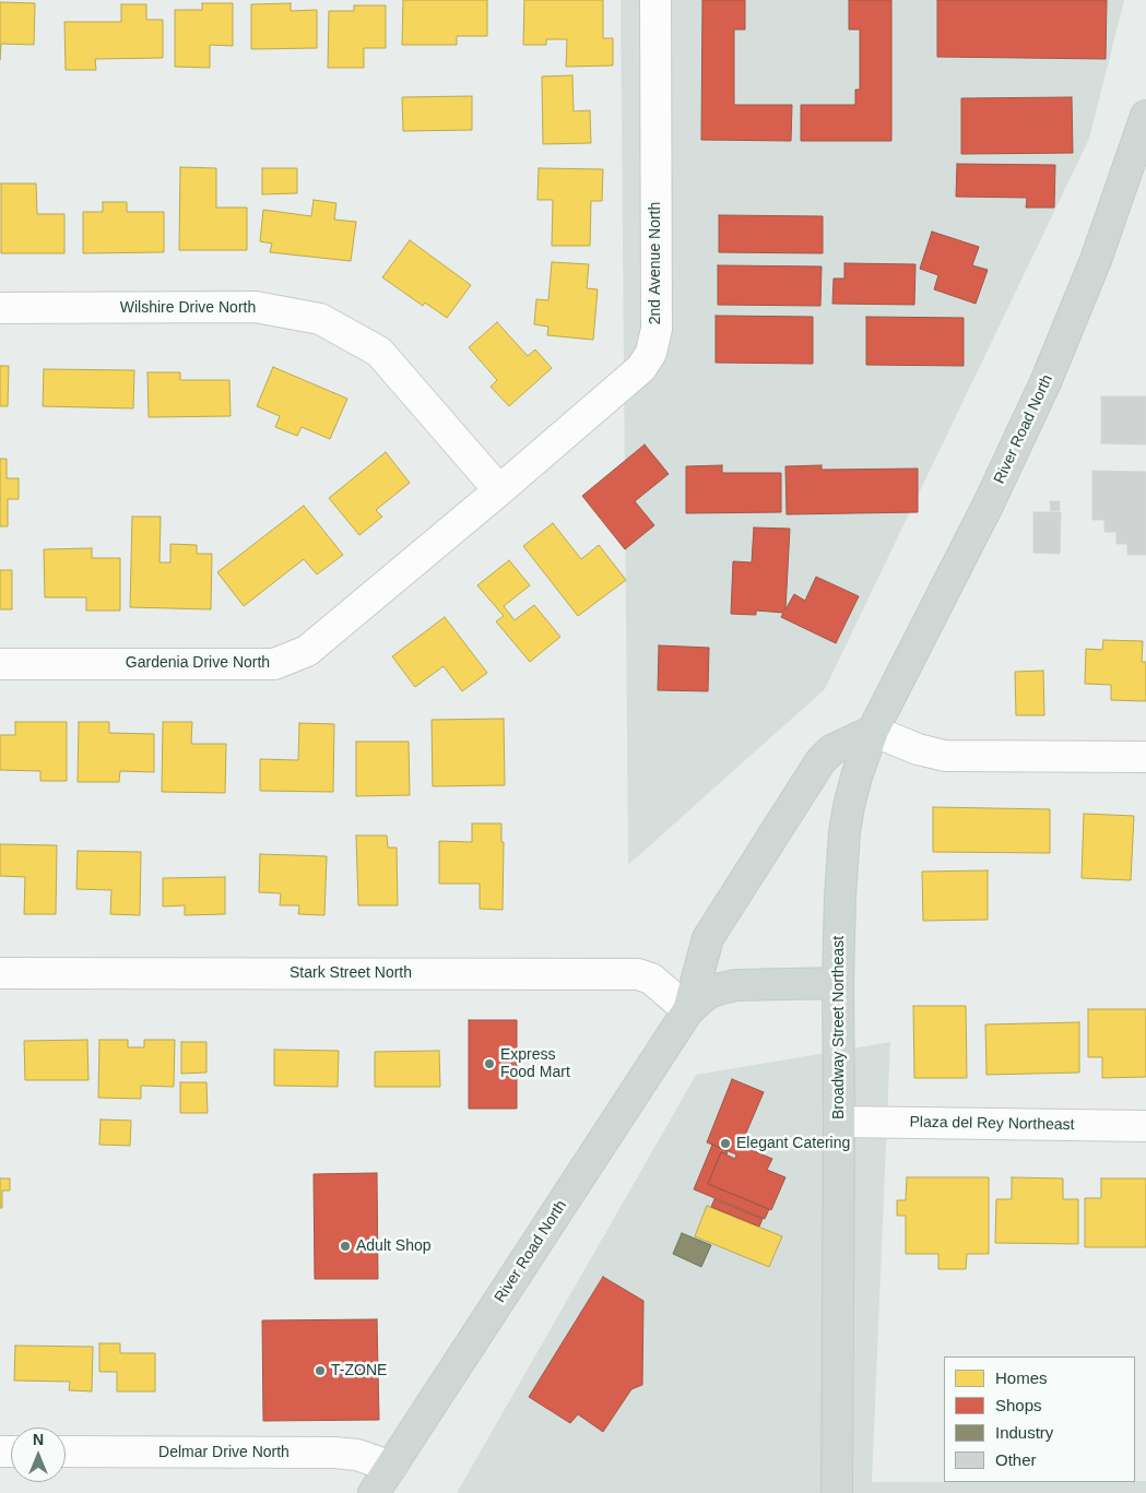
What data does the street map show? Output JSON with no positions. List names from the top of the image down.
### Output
{
  "streets": {
    "main road": ["River Road North", "Broadway Street Northeast"],
    "street": [
      "2nd Avenue North",
      "Wilshire Drive North",
      "Gardenia Drive North",
      "Stark Street North",
      "Plaza del Rey Northeast",
      "Delmar Drive North"
    ]
  },
  "crossings": [
    ["2nd Avenue North", "Wilshire Drive North"],
    ["2nd Avenue North", "Gardenia Drive North"],
    ["Wilshire Drive North", "Gardenia Drive North"],
    ["River Road North", "Stark Street North"],
    ["River Road North", "Broadway Street Northeast"],
    ["River Road North", "Delmar Drive North"],
    ["Broadway Street Northeast", "Plaza del Rey Northeast"]
  ],
  "places": [
    "Express Food Mart",
    "Elegant Catering",
    "Adult Shop",
    "T-ZONE"
  ],
  "legend": [
    "Homes",
    "Shops",
    "Industry",
    "Other"
  ],
  "north": "top"
}
